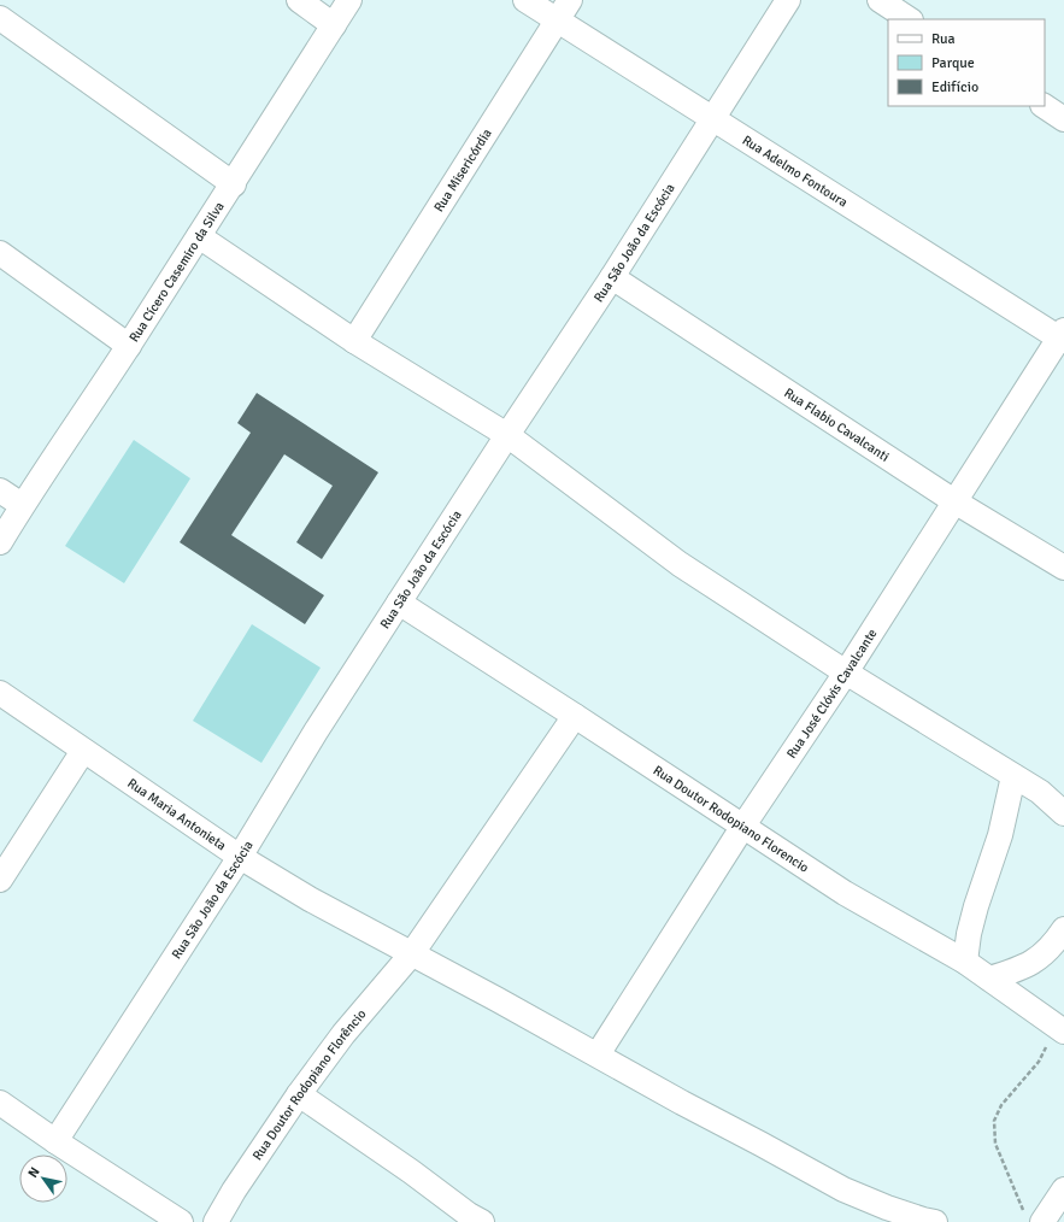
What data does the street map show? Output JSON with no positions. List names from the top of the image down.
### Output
{
  "streets": {
    "street": [
      "Rua Misericórdia",
      "Rua Adelmo Fontoura",
      "Rua São João da Escócia",
      "Rua Cícero Casemiro da Silva",
      "Rua Flabio Cavalcanti",
      "Rua José Clóvis Cavalcante",
      "Rua Maria Antonieta",
      "Rua Doutor Rodopiano Florencio",
      "Rua Doutor Rodopiano Florêncio"
    ]
  },
  "crossings": [
    ["Rua Misericórdia", "Rua Adelmo Fontoura"],
    ["Rua Adelmo Fontoura", "Rua São João da Escócia"],
    ["Rua Adelmo Fontoura", "Rua José Clóvis Cavalcante"],
    ["Rua São João da Escócia", "Rua Flabio Cavalcanti"],
    ["Rua São João da Escócia", "Rua Maria Antonieta"],
    ["Rua São João da Escócia", "Rua Doutor Rodopiano Florencio"],
    ["Rua Flabio Cavalcanti", "Rua José Clóvis Cavalcante"],
    ["Rua José Clóvis Cavalcante", "Rua Maria Antonieta"],
    ["Rua José Clóvis Cavalcante", "Rua Doutor Rodopiano Florencio"],
    ["Rua Maria Antonieta", "Rua Doutor Rodopiano Florêncio"],
    ["Rua Doutor Rodopiano Florencio", "Rua Doutor Rodopiano Florêncio"]
  ],
  "legend": ["Rua", "Parque", "Edifício"],
  "north": "top left"
}
